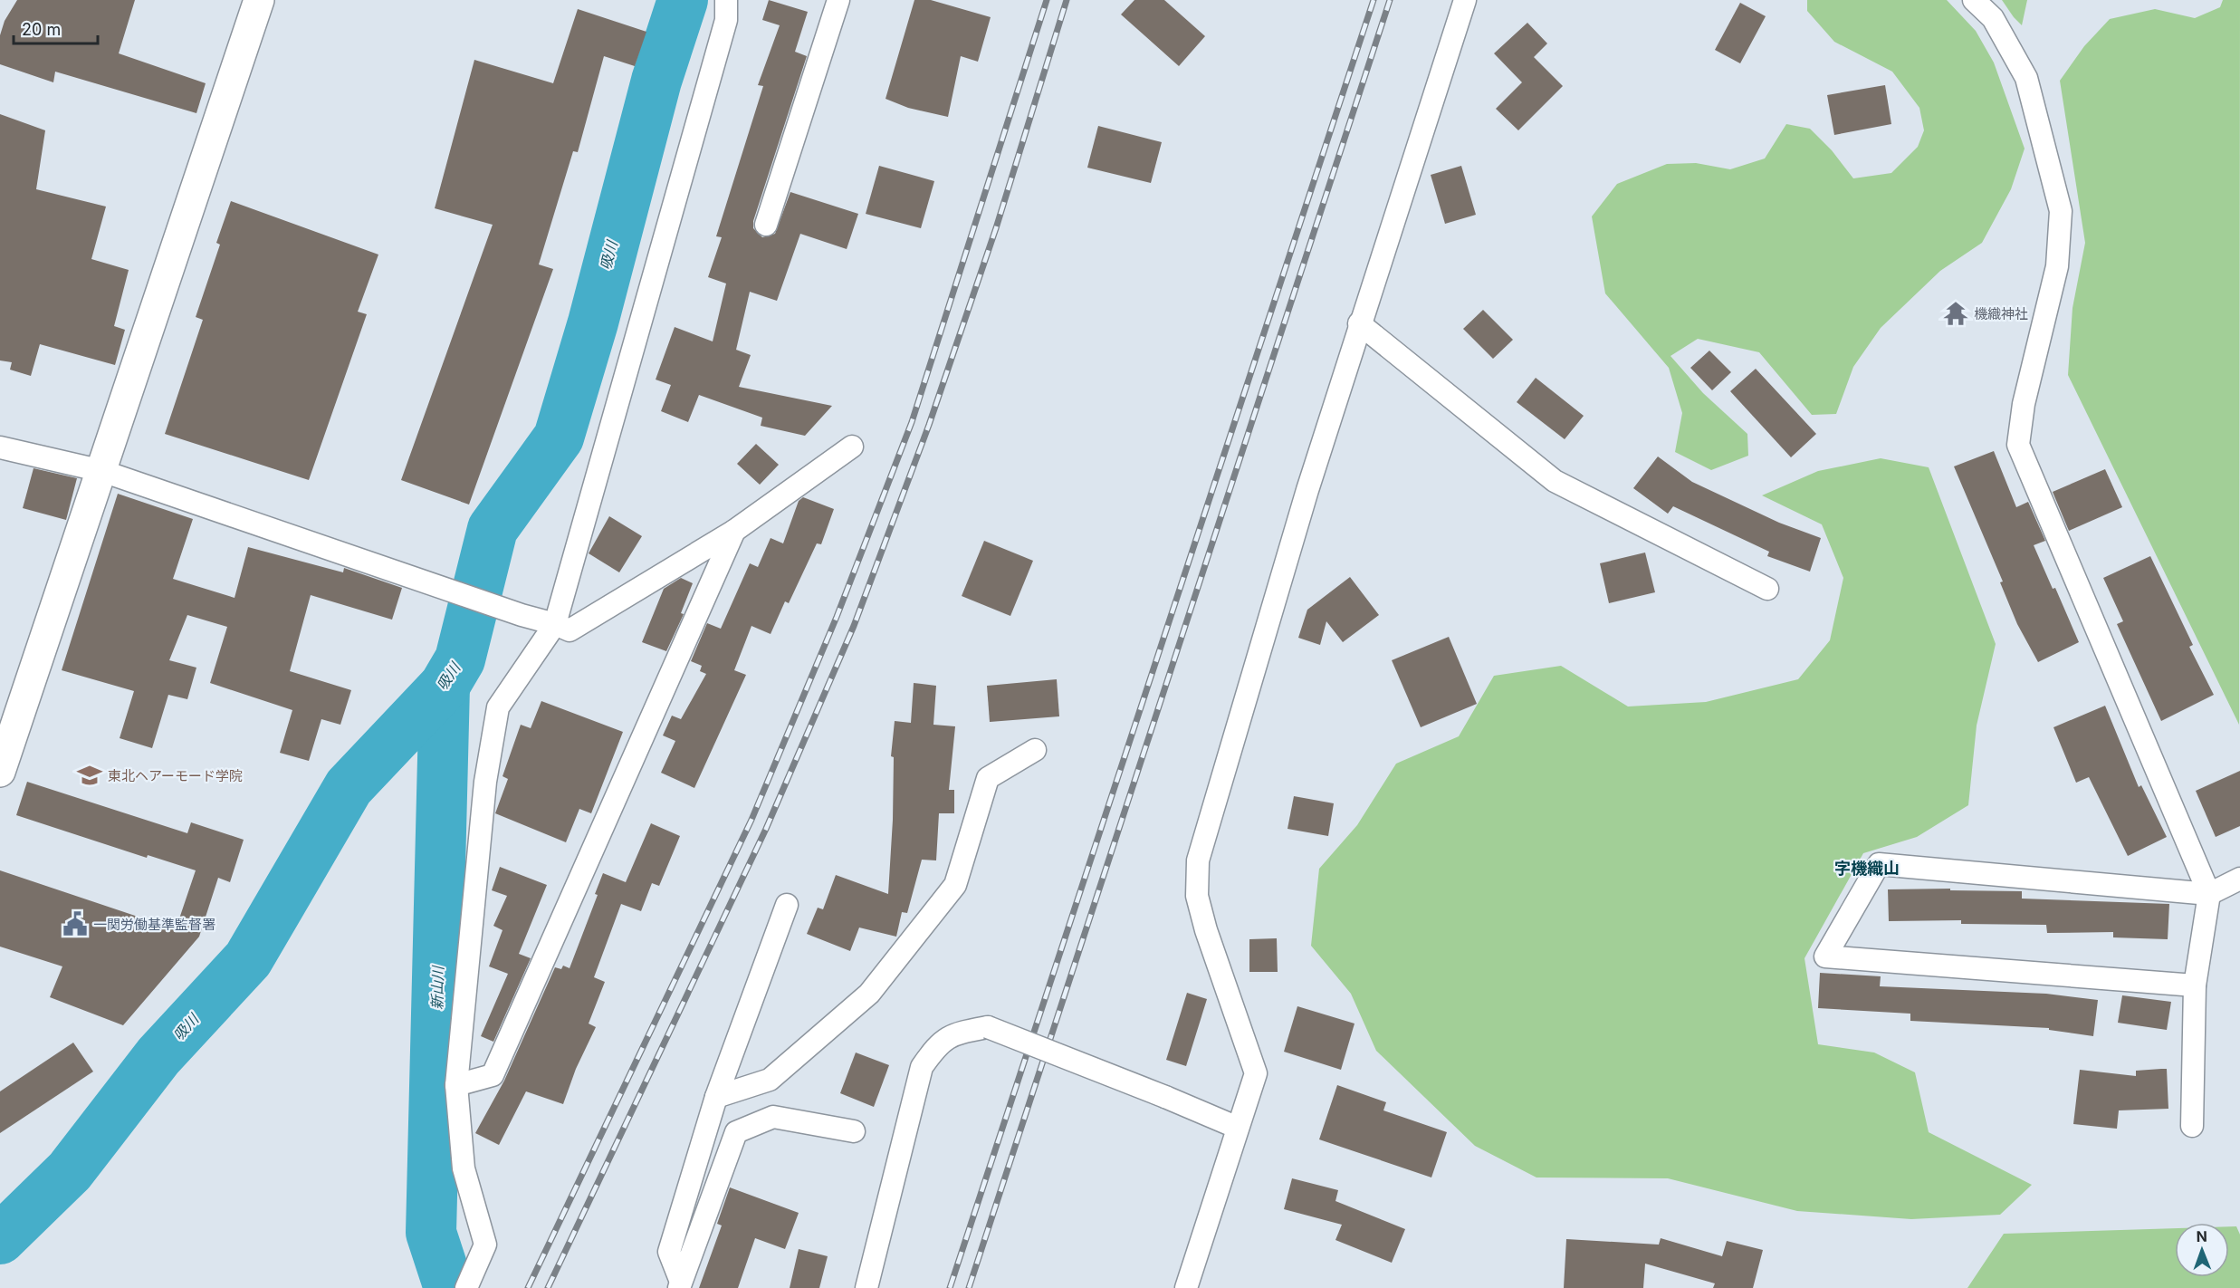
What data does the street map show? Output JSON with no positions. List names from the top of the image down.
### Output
{
  "districts": ["字機織山"],
  "water": ["吸川", "新山川"],
  "places": {
    "temple": ["機織神社"],
    "school or university": ["東北ヘアーモード学院"],
    "public building": ["一関労働基準監督署"]
  },
  "scale_bar": "20 m",
  "north": "top"
}
